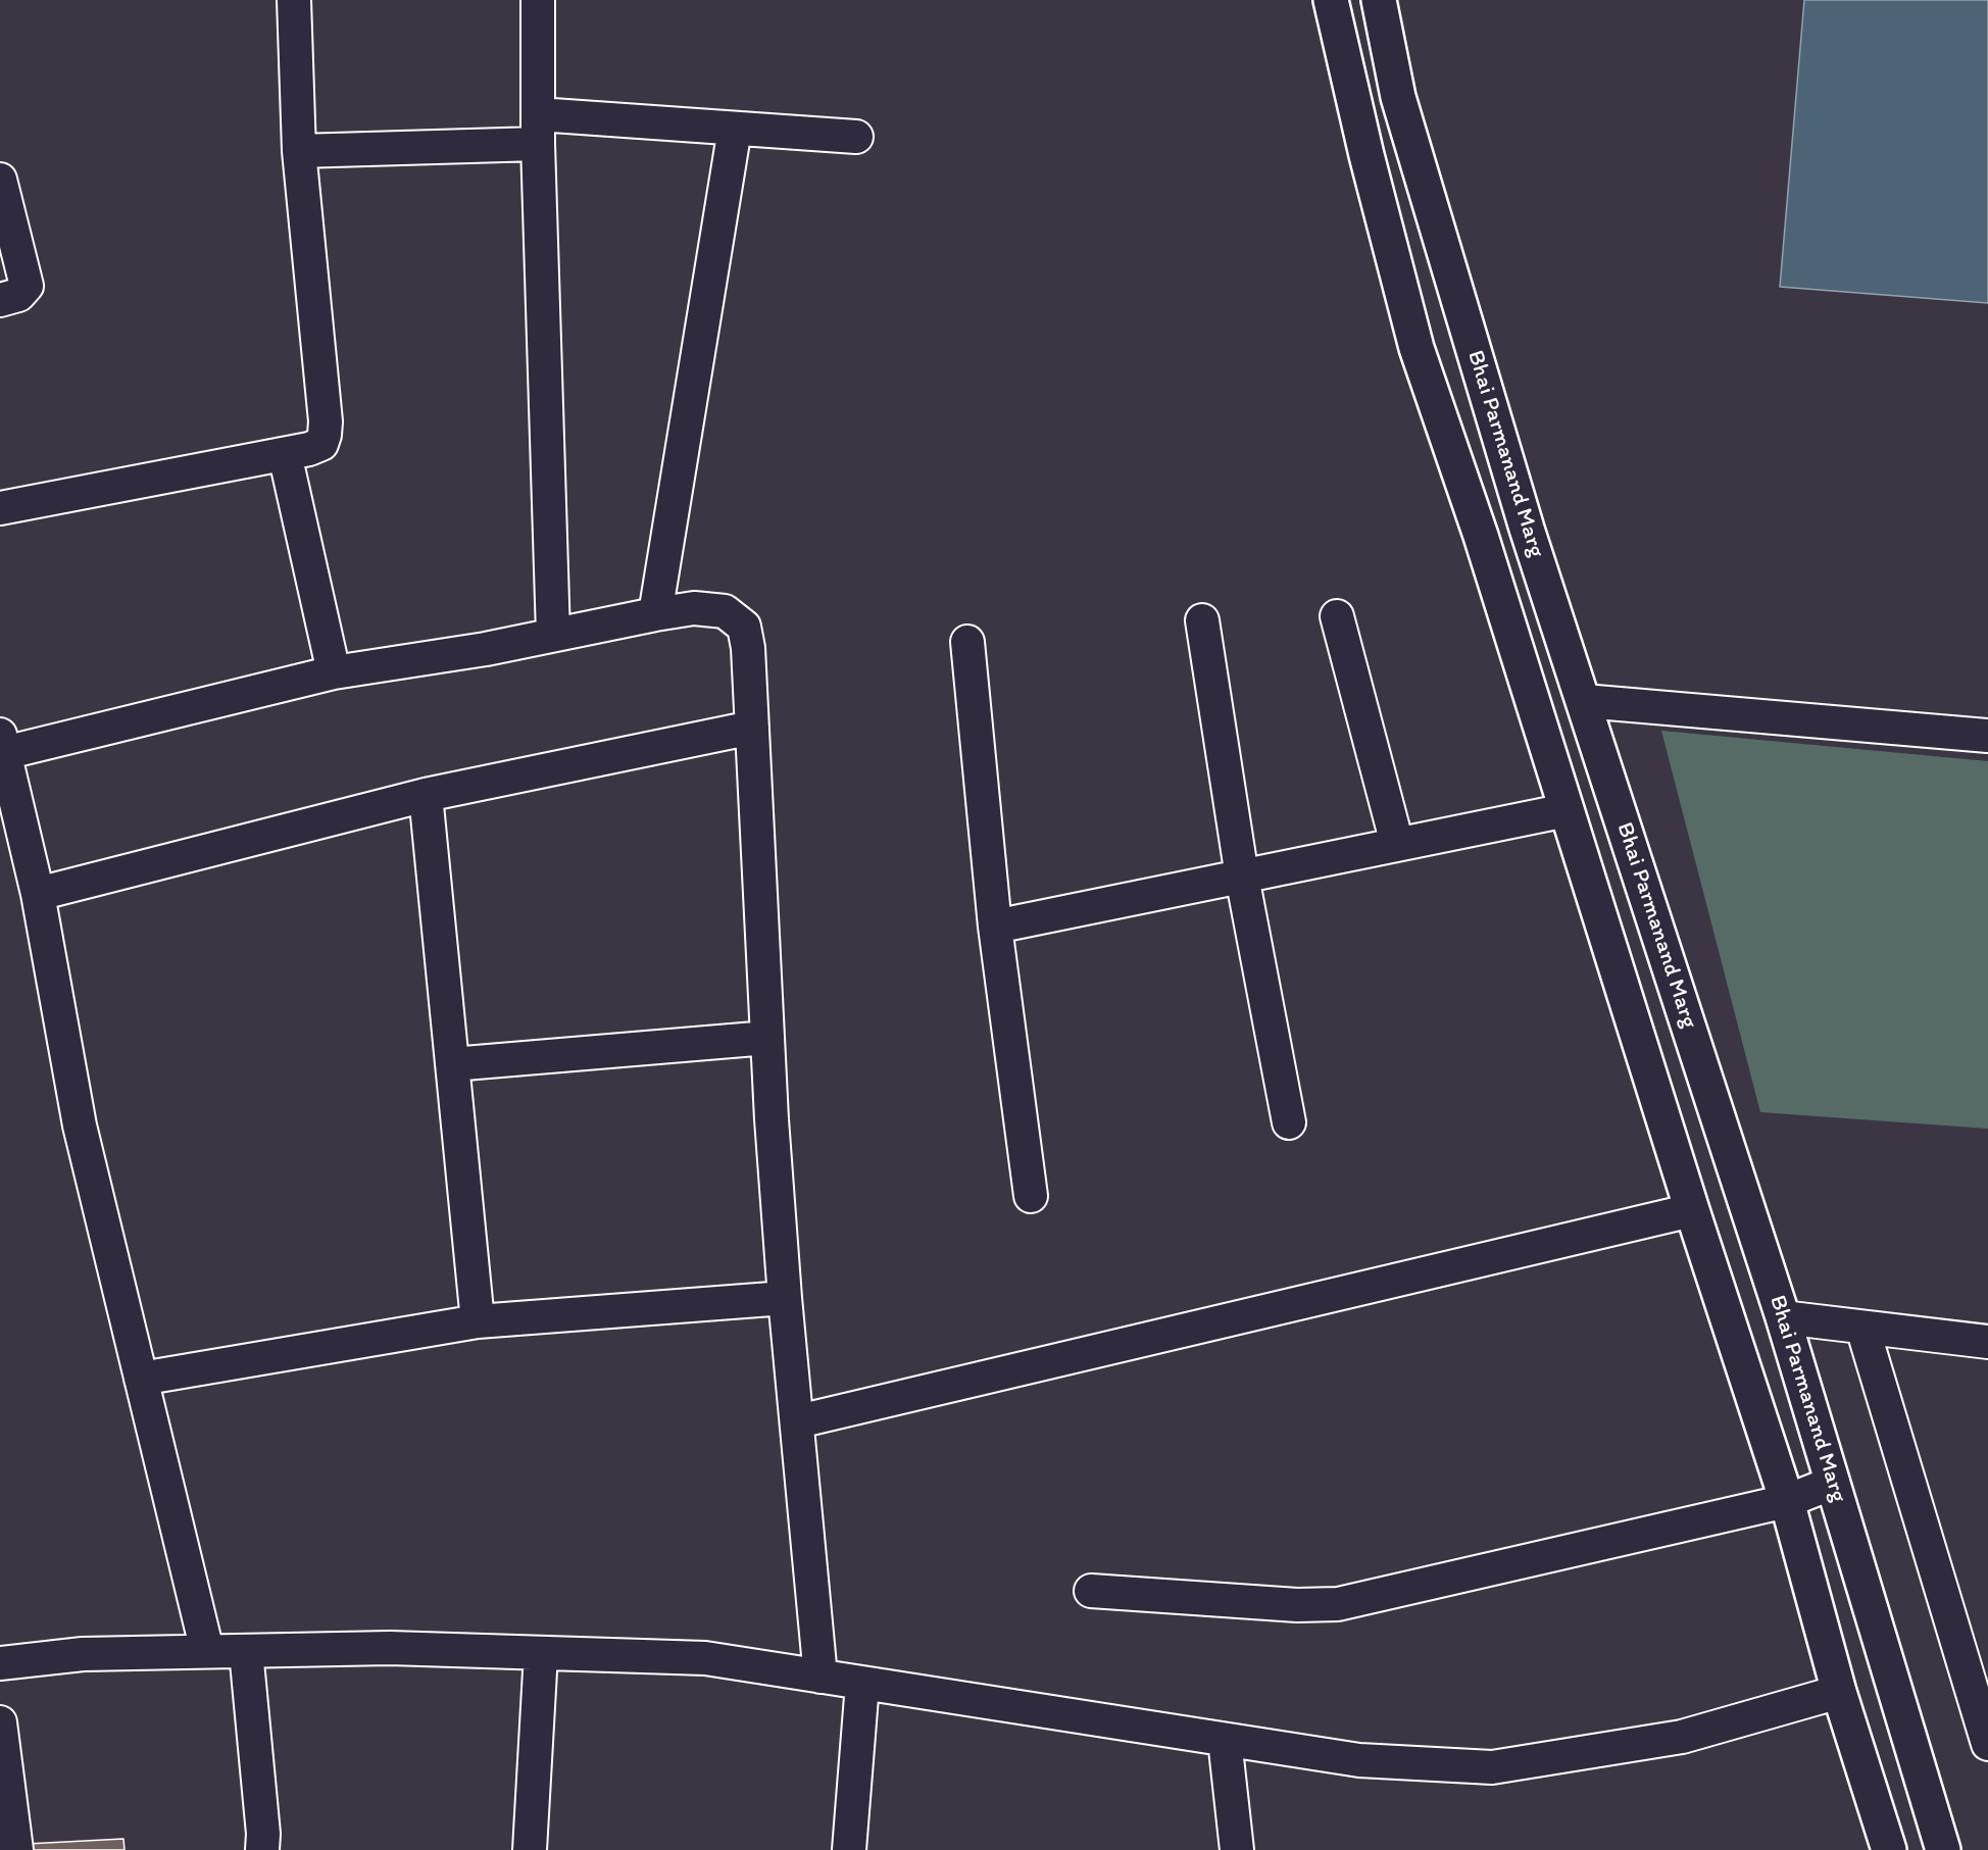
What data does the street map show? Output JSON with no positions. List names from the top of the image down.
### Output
{
  "streets": {
    "street": ["Bhai Parmanand Marg"]
  }
}
